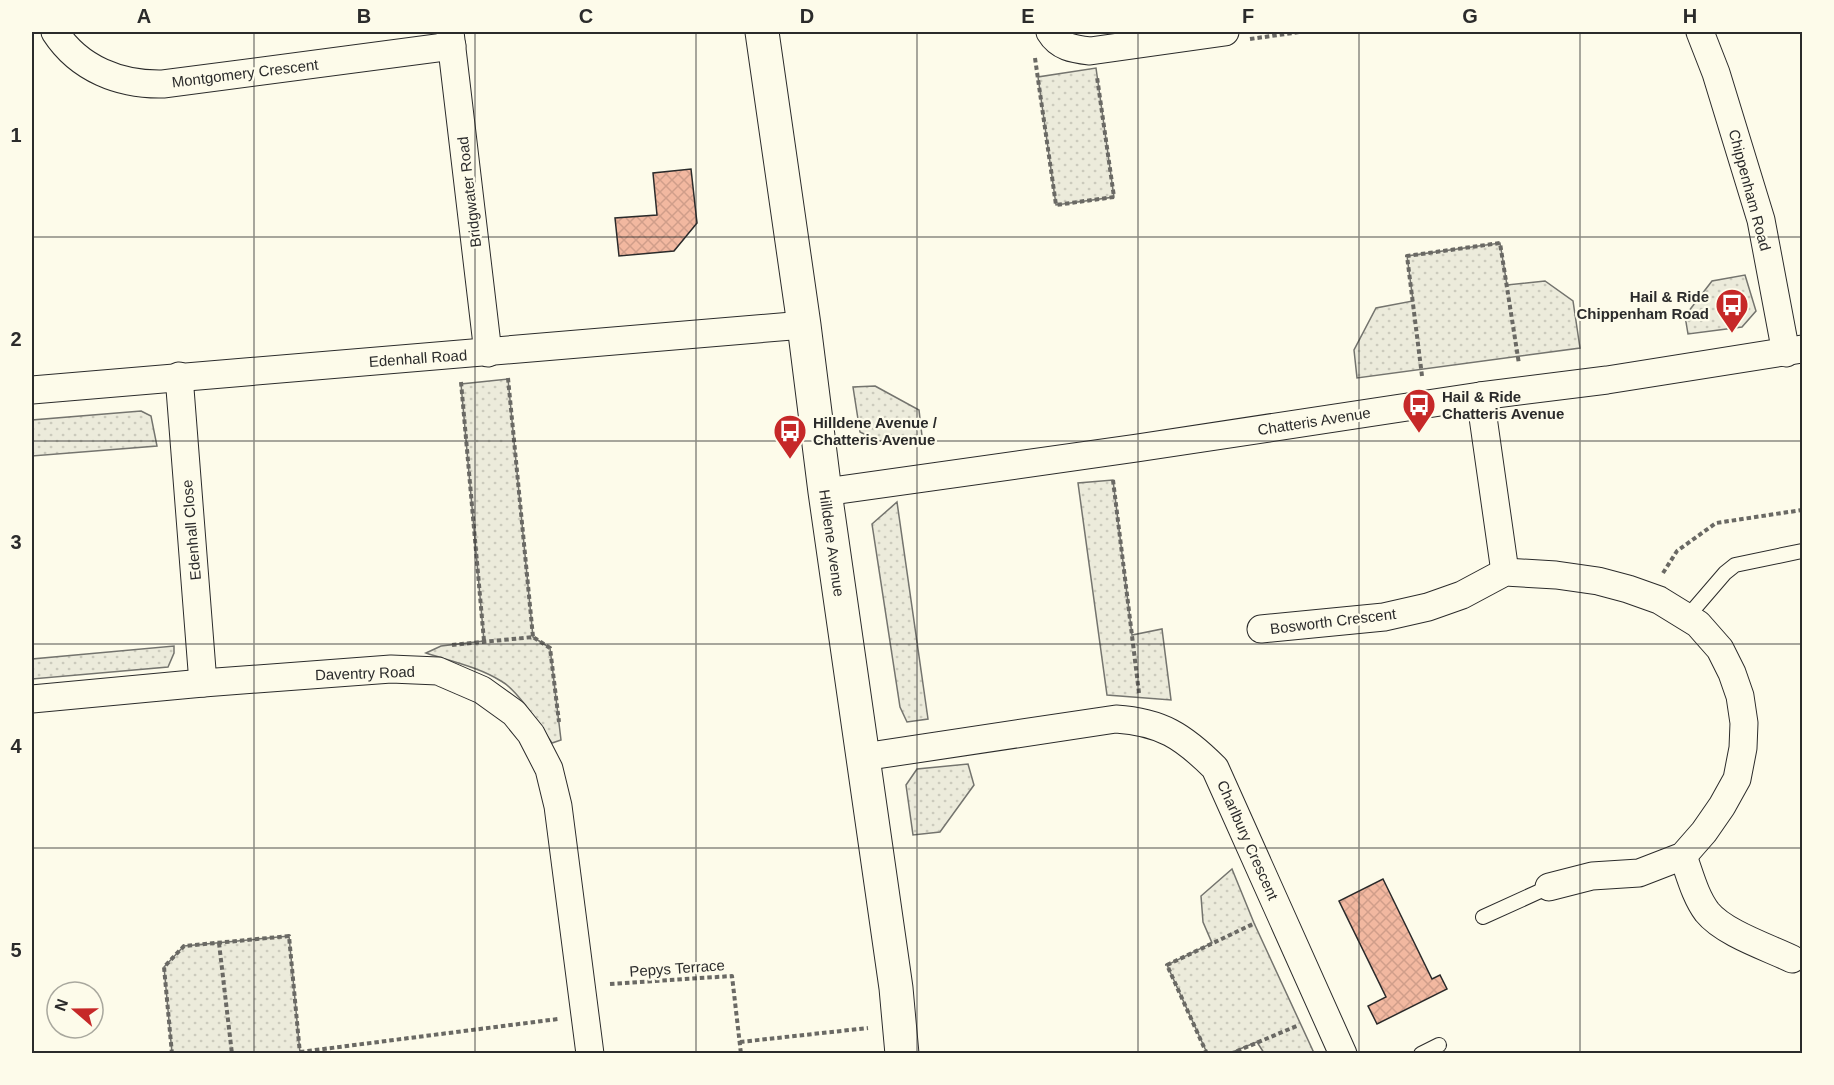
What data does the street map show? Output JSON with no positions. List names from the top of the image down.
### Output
{
  "streets": {
    "street": [
      "Montgomery Crescent",
      "Chippenham Road",
      "Bridgwater Road",
      "Edenhall Road",
      "Chatteris Avenue",
      "Edenhall Close",
      "Hilldene Avenue",
      "Bosworth Crescent",
      "Daventry Road",
      "Charlbury Crescent"
    ],
    "path": ["Pepys Terrace"]
  },
  "crossings": [
    ["Montgomery Crescent", "Bridgwater Road"],
    ["Chippenham Road", "Chatteris Avenue"],
    ["Bridgwater Road", "Edenhall Road"],
    ["Edenhall Road", "Edenhall Close"],
    ["Edenhall Road", "Hilldene Avenue"],
    ["Chatteris Avenue", "Hilldene Avenue"],
    ["Edenhall Close", "Daventry Road"],
    ["Hilldene Avenue", "Charlbury Crescent"],
    ["Daventry Road", "Pepys Terrace"]
  ],
  "places": {
    "bus stop": ["Hail & Ride Chippenham Road", "Hail & Ride Chatteris Avenue", "Hilldene Avenue / Chatteris Avenue"]
  },
  "north": "left",
  "grid": {
    "columns": [
      "A",
      "B",
      "C",
      "D",
      "E",
      "F",
      "G",
      "H"
    ],
    "rows": [
      "1",
      "2",
      "3",
      "4",
      "5"
    ]
  }
}
